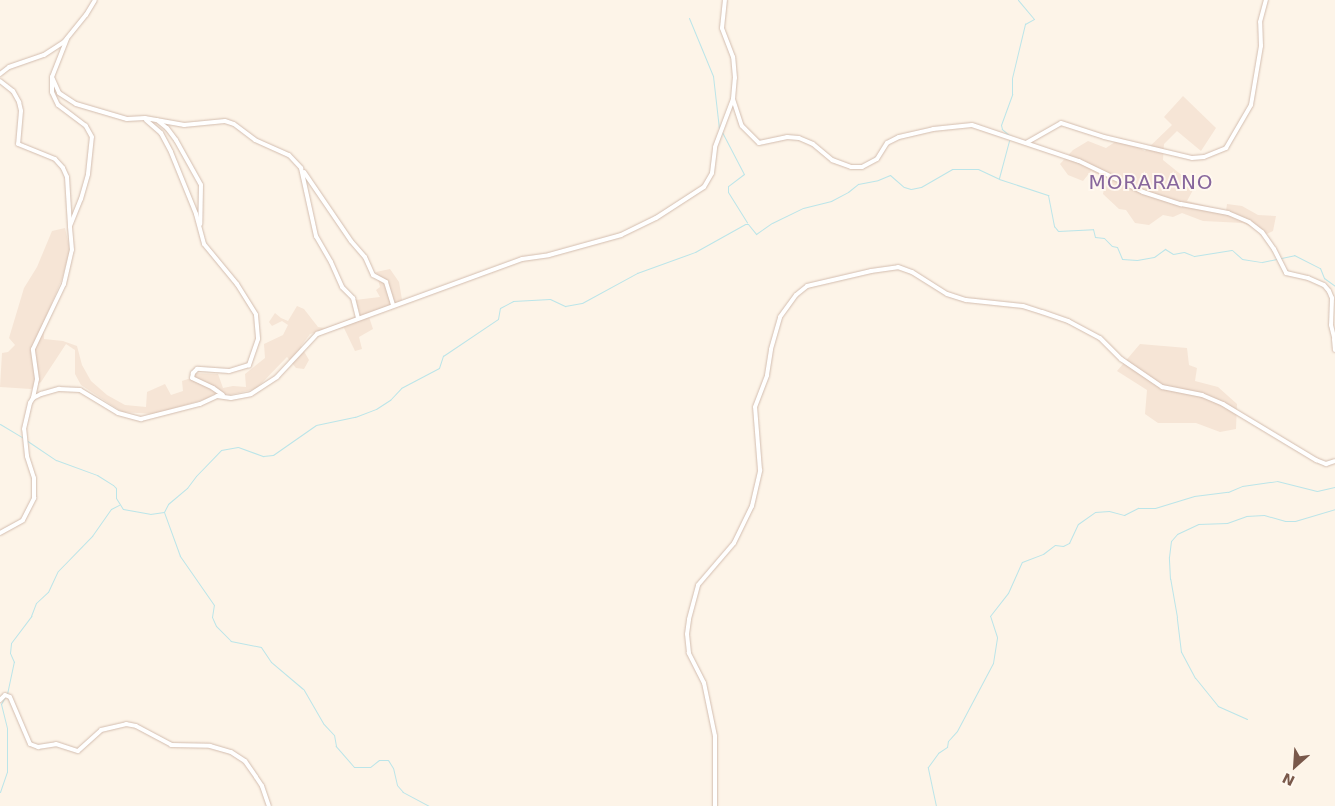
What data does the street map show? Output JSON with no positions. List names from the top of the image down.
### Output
{
  "districts": ["MORARANO"],
  "north": "bottom left"
}
